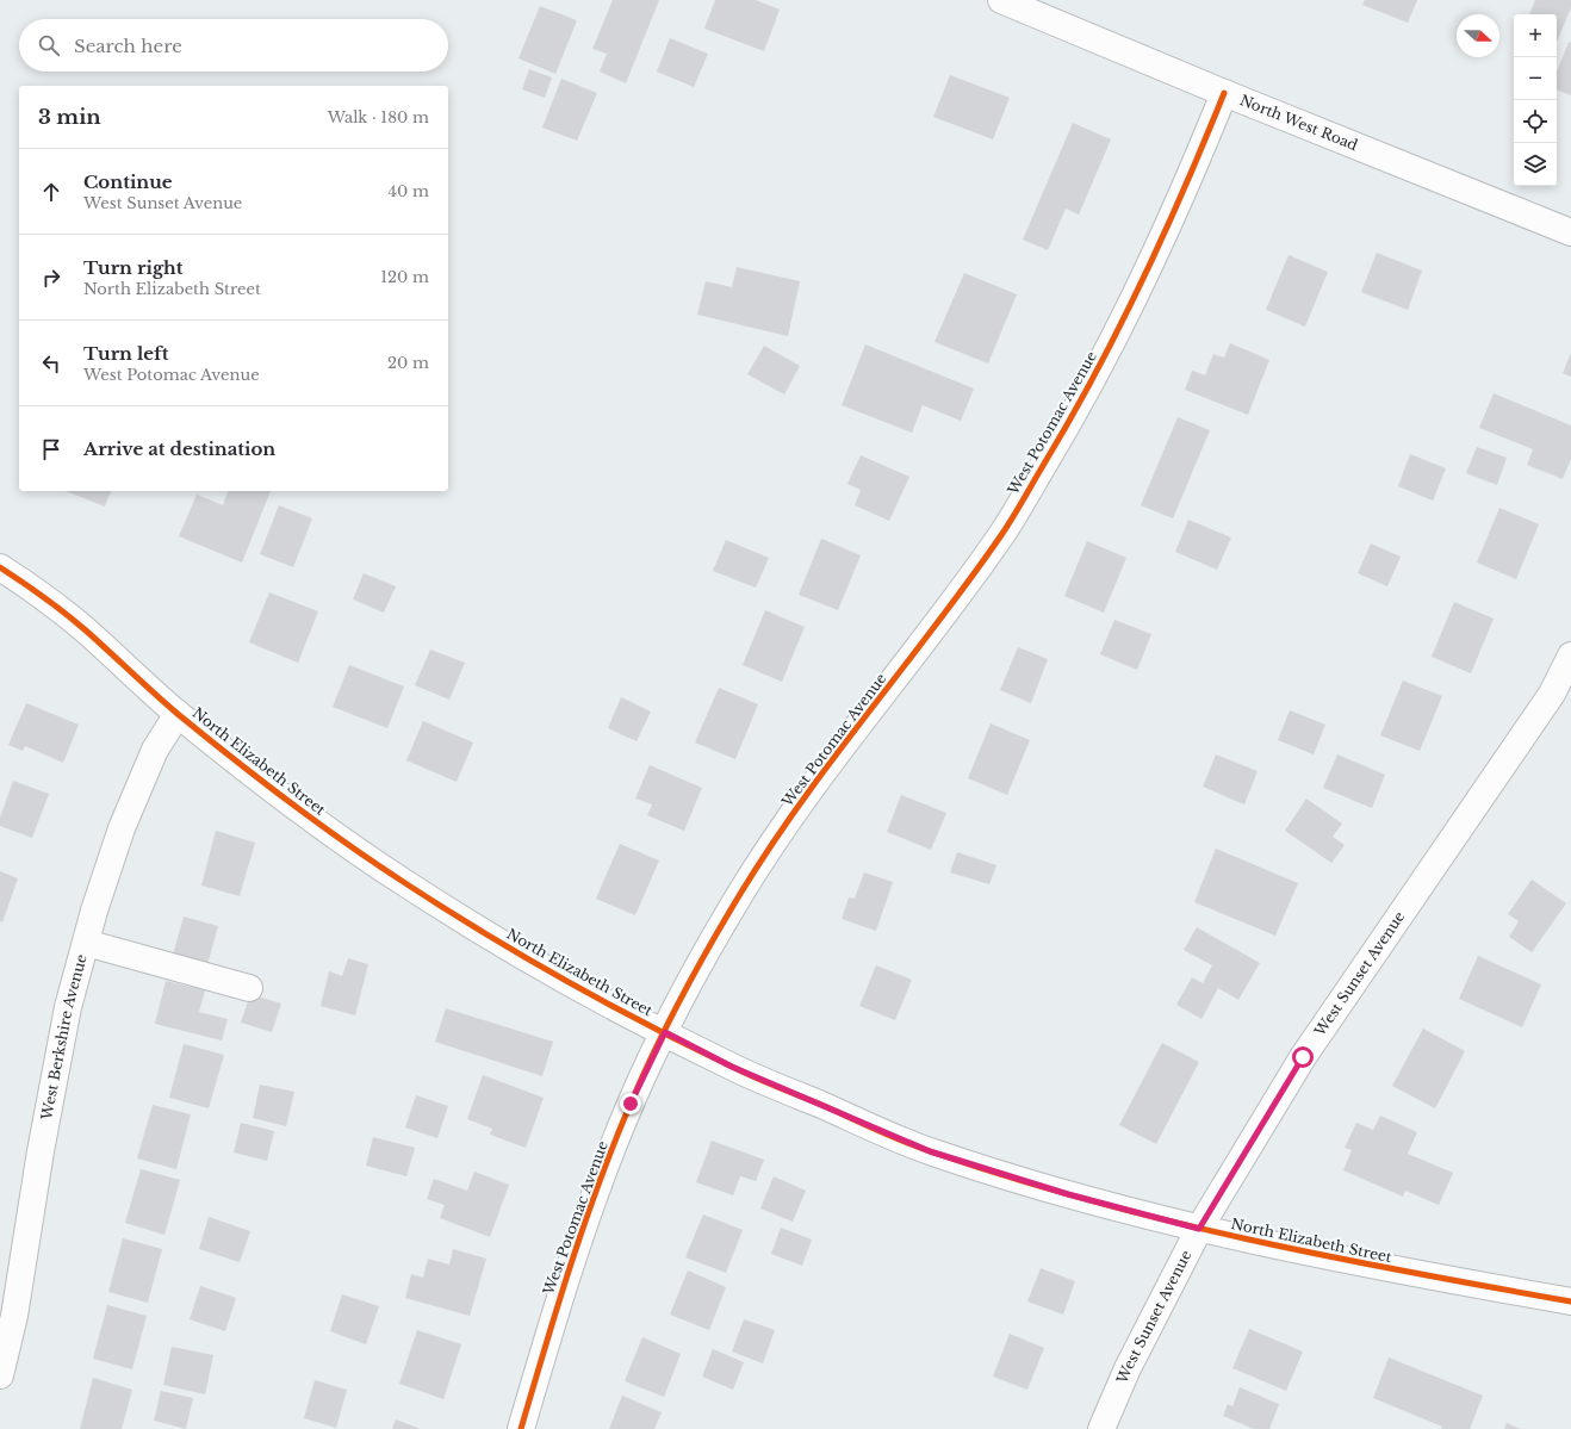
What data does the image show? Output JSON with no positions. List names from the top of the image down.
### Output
{
  "streets": {
    "street": [
      "North West Road",
      "West Potomac Avenue",
      "North Elizabeth Street",
      "West Sunset Avenue",
      "West Berkshire Avenue"
    ]
  },
  "crossings": [
    ["North West Road", "West Potomac Avenue"],
    ["West Potomac Avenue", "North Elizabeth Street"],
    ["North Elizabeth Street", "West Sunset Avenue"],
    ["North Elizabeth Street", "West Berkshire Avenue"]
  ],
  "north": "right",
  "page": {
    "map_buttons": ["+", "−"],
    "search": "Search here",
    "heading": ["3 min", "Walk · 180 m"],
    "list": [
      ["Continue", "West Sunset Avenue", "40 m"],
      ["Turn right", "North Elizabeth Street", "120 m"],
      ["Turn left", "West Potomac Avenue", "20 m"],
      "Arrive at destination"
    ]
  }
}
